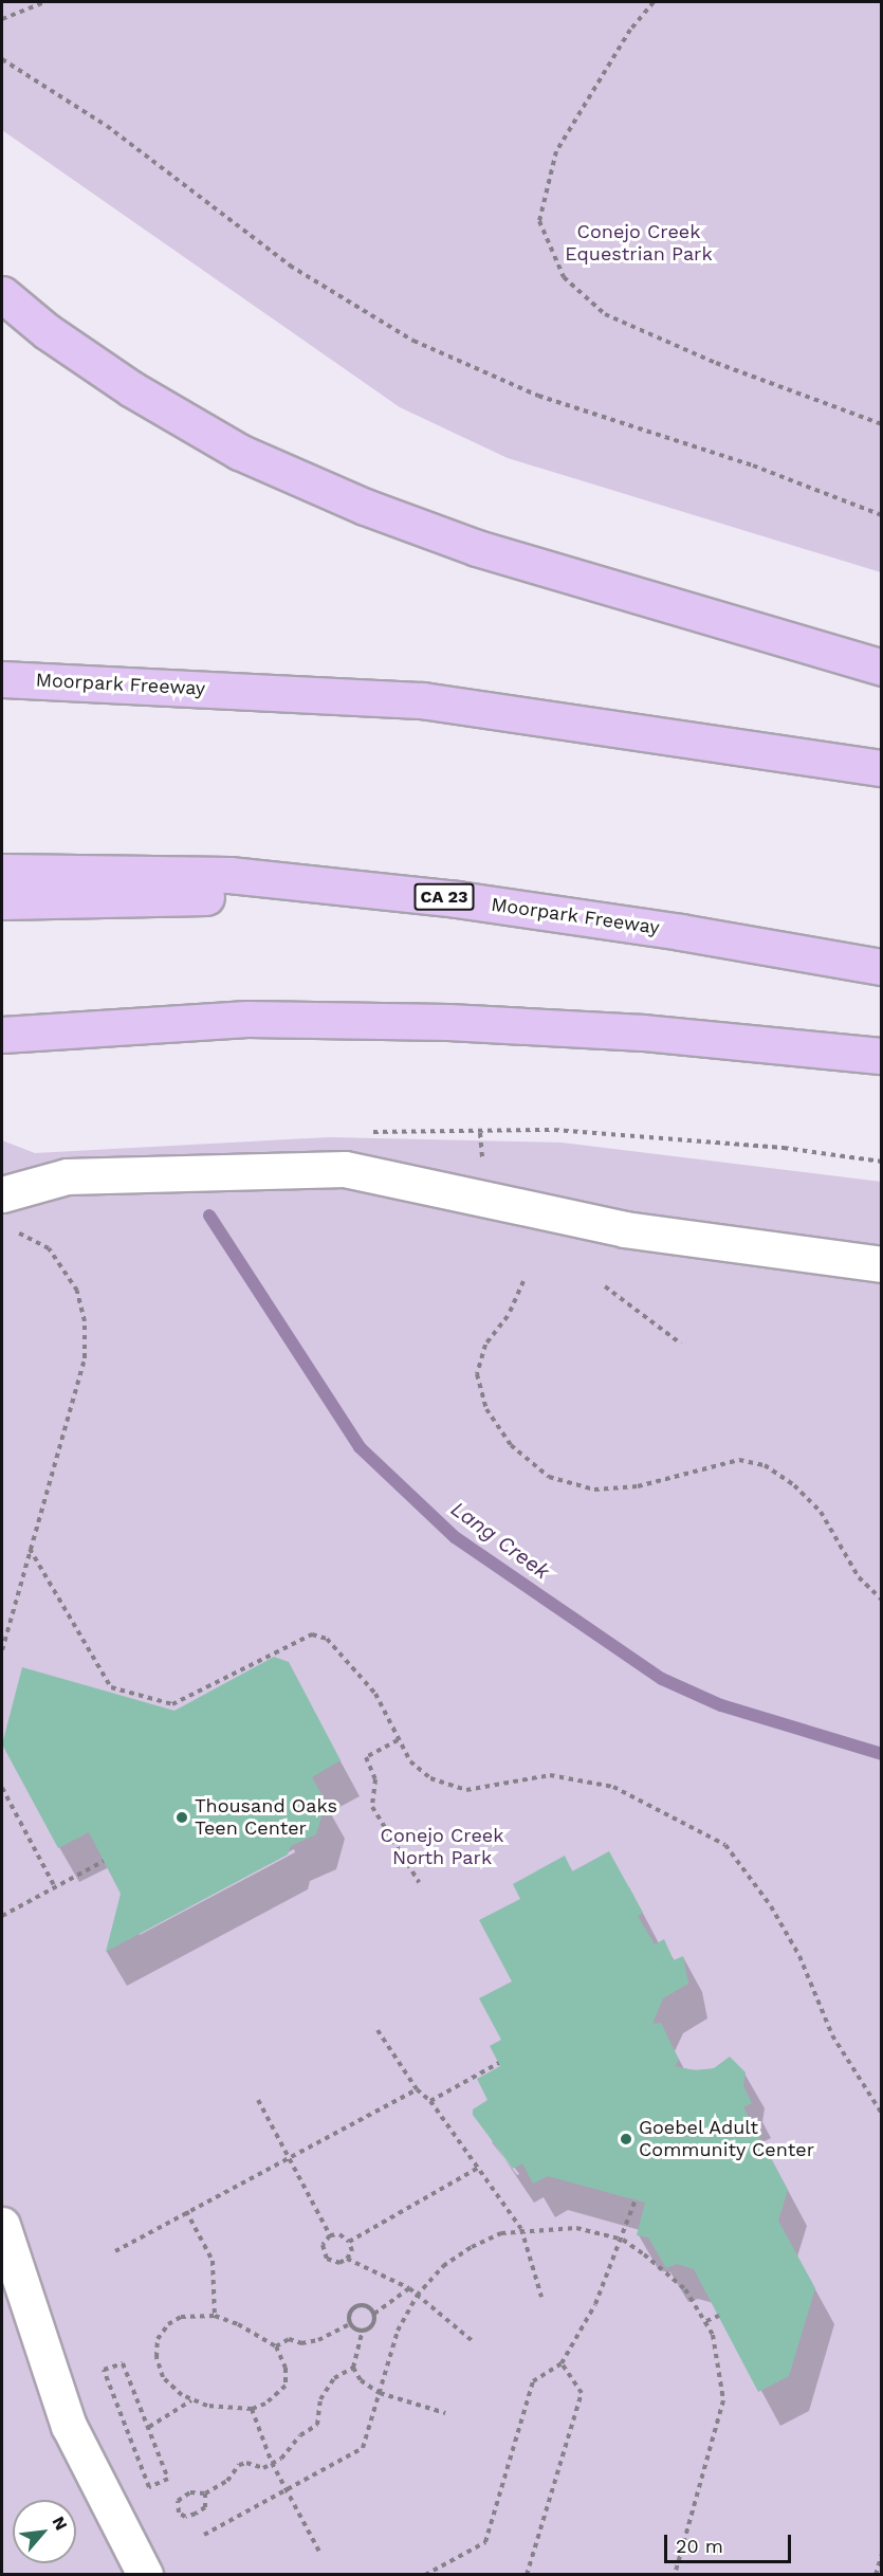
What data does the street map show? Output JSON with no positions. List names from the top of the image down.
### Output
{
  "streets": {
    "highway": ["Moorpark Freeway", "CA 23"]
  },
  "water": ["Lang Creek"],
  "parks": ["Conejo Creek Equestrian Park", "Conejo Creek North Park"],
  "places": ["Thousand Oaks Teen Center", "Goebel Adult Community Center"],
  "scale_bar": "20 m",
  "north": "top right"
}
